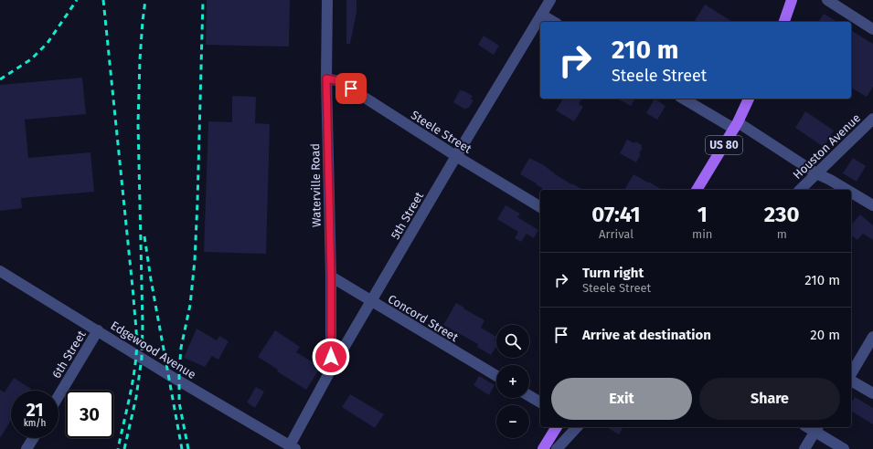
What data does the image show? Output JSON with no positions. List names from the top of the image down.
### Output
{
  "streets": {
    "main road": ["US 80"],
    "street": [
      "Steele Street",
      "Houston Avenue",
      "Waterville Road",
      "5th Street",
      "Concord Street",
      "Edgewood Avenue",
      "6th Street"
    ]
  },
  "crossings": [
    ["Steele Street", "Waterville Road"],
    ["Steele Street", "5th Street"],
    ["Waterville Road", "5th Street"],
    ["Waterville Road", "Concord Street"],
    ["5th Street", "Concord Street"],
    ["5th Street", "Edgewood Avenue"],
    ["Edgewood Avenue", "6th Street"]
  ],
  "page": {
    "turn": ["210 m", "Steele Street"],
    "eta": [
      "07:41",
      "Arrival",
      "1",
      "min",
      "230",
      "m"
    ],
    "list": [
      {
        "name": "Turn right",
        "note": "Steele Street",
        "value": "210 m"
      },
      {
        "name": "Arrive at destination",
        "value": "20 m"
      }
    ],
    "map_buttons": ["+", "−"],
    "buttons": ["Exit", "Share"],
    "speed": "21 km/h",
    "limit": "30"
  }
}
